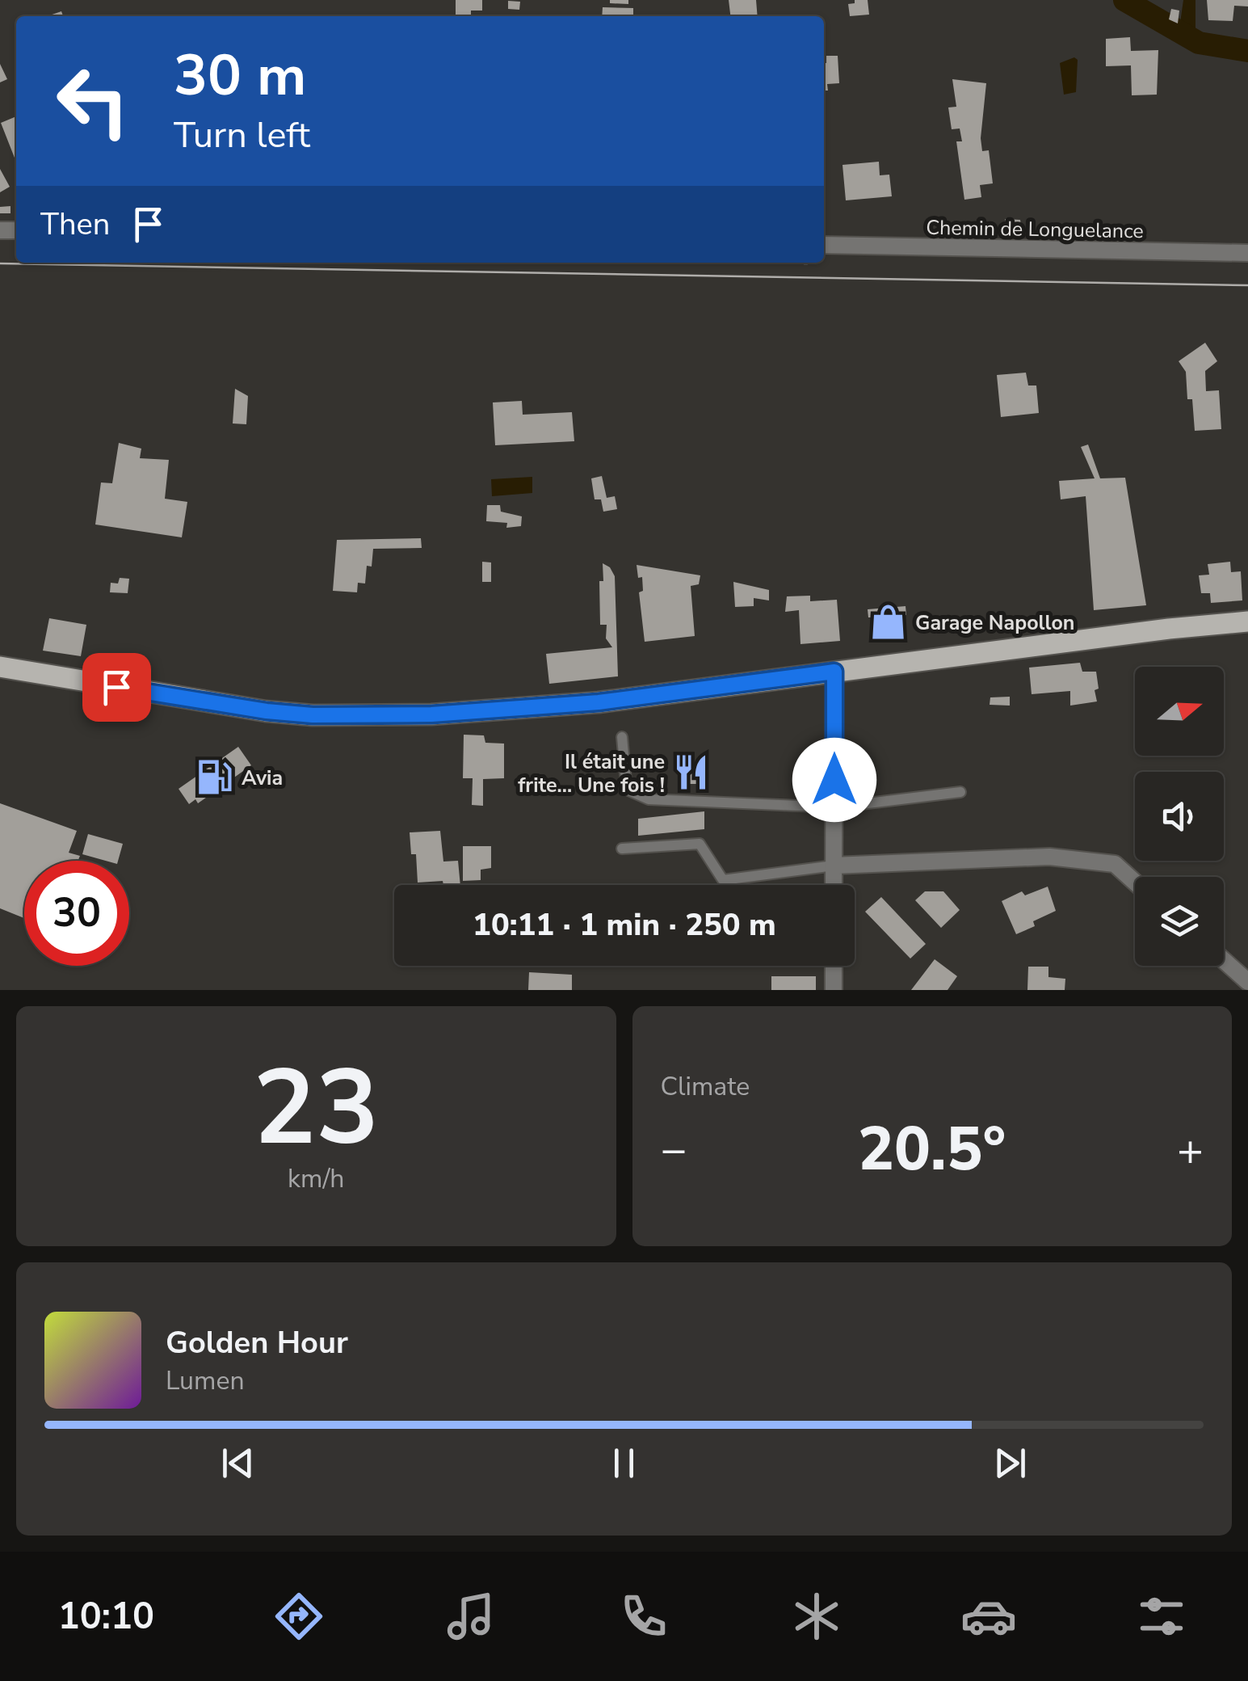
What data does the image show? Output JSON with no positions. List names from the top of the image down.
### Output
{
  "streets": {
    "street": ["Chemin de Longuelance"]
  },
  "places": {
    "shop": ["Garage Napollon"],
    "restaurant": ["Il était une frite... Une fois !"],
    "fuel station": ["Avia"]
  },
  "north": "right",
  "page": {
    "turn": ["30 m", "Turn left"],
    "then": "Then",
    "limit": "30",
    "trip": "10:11 · 1 min · 250 m",
    "tile": [
      ["23", "km/h"],
      "Climate"
    ],
    "heat": ["−", "20.5°", "+"],
    "song": ["Golden Hour", "Lumen"],
    "tabs": "10:10"
  }
}
